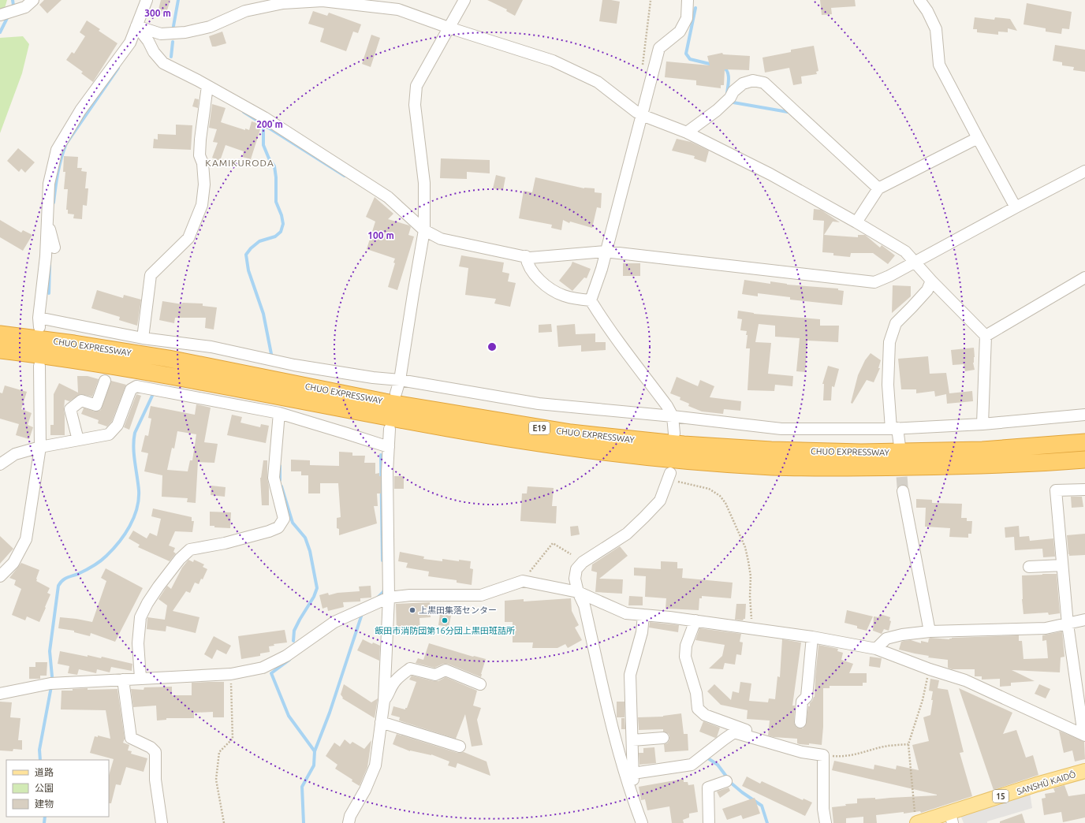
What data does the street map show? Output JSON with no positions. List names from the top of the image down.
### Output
{
  "streets": {
    "highway": ["CHUO EXPRESSWAY", "E19"],
    "main road": ["SANSHŪ KAIDŌ", "15"]
  },
  "districts": ["KAMIKURODA"],
  "places": ["上黒田集落センター", "飯田市消防団第16分団上黒田班詰所"],
  "legend": ["道路", "公園", "建物"],
  "rings": ["300 m", "200 m", "100 m"]
}
